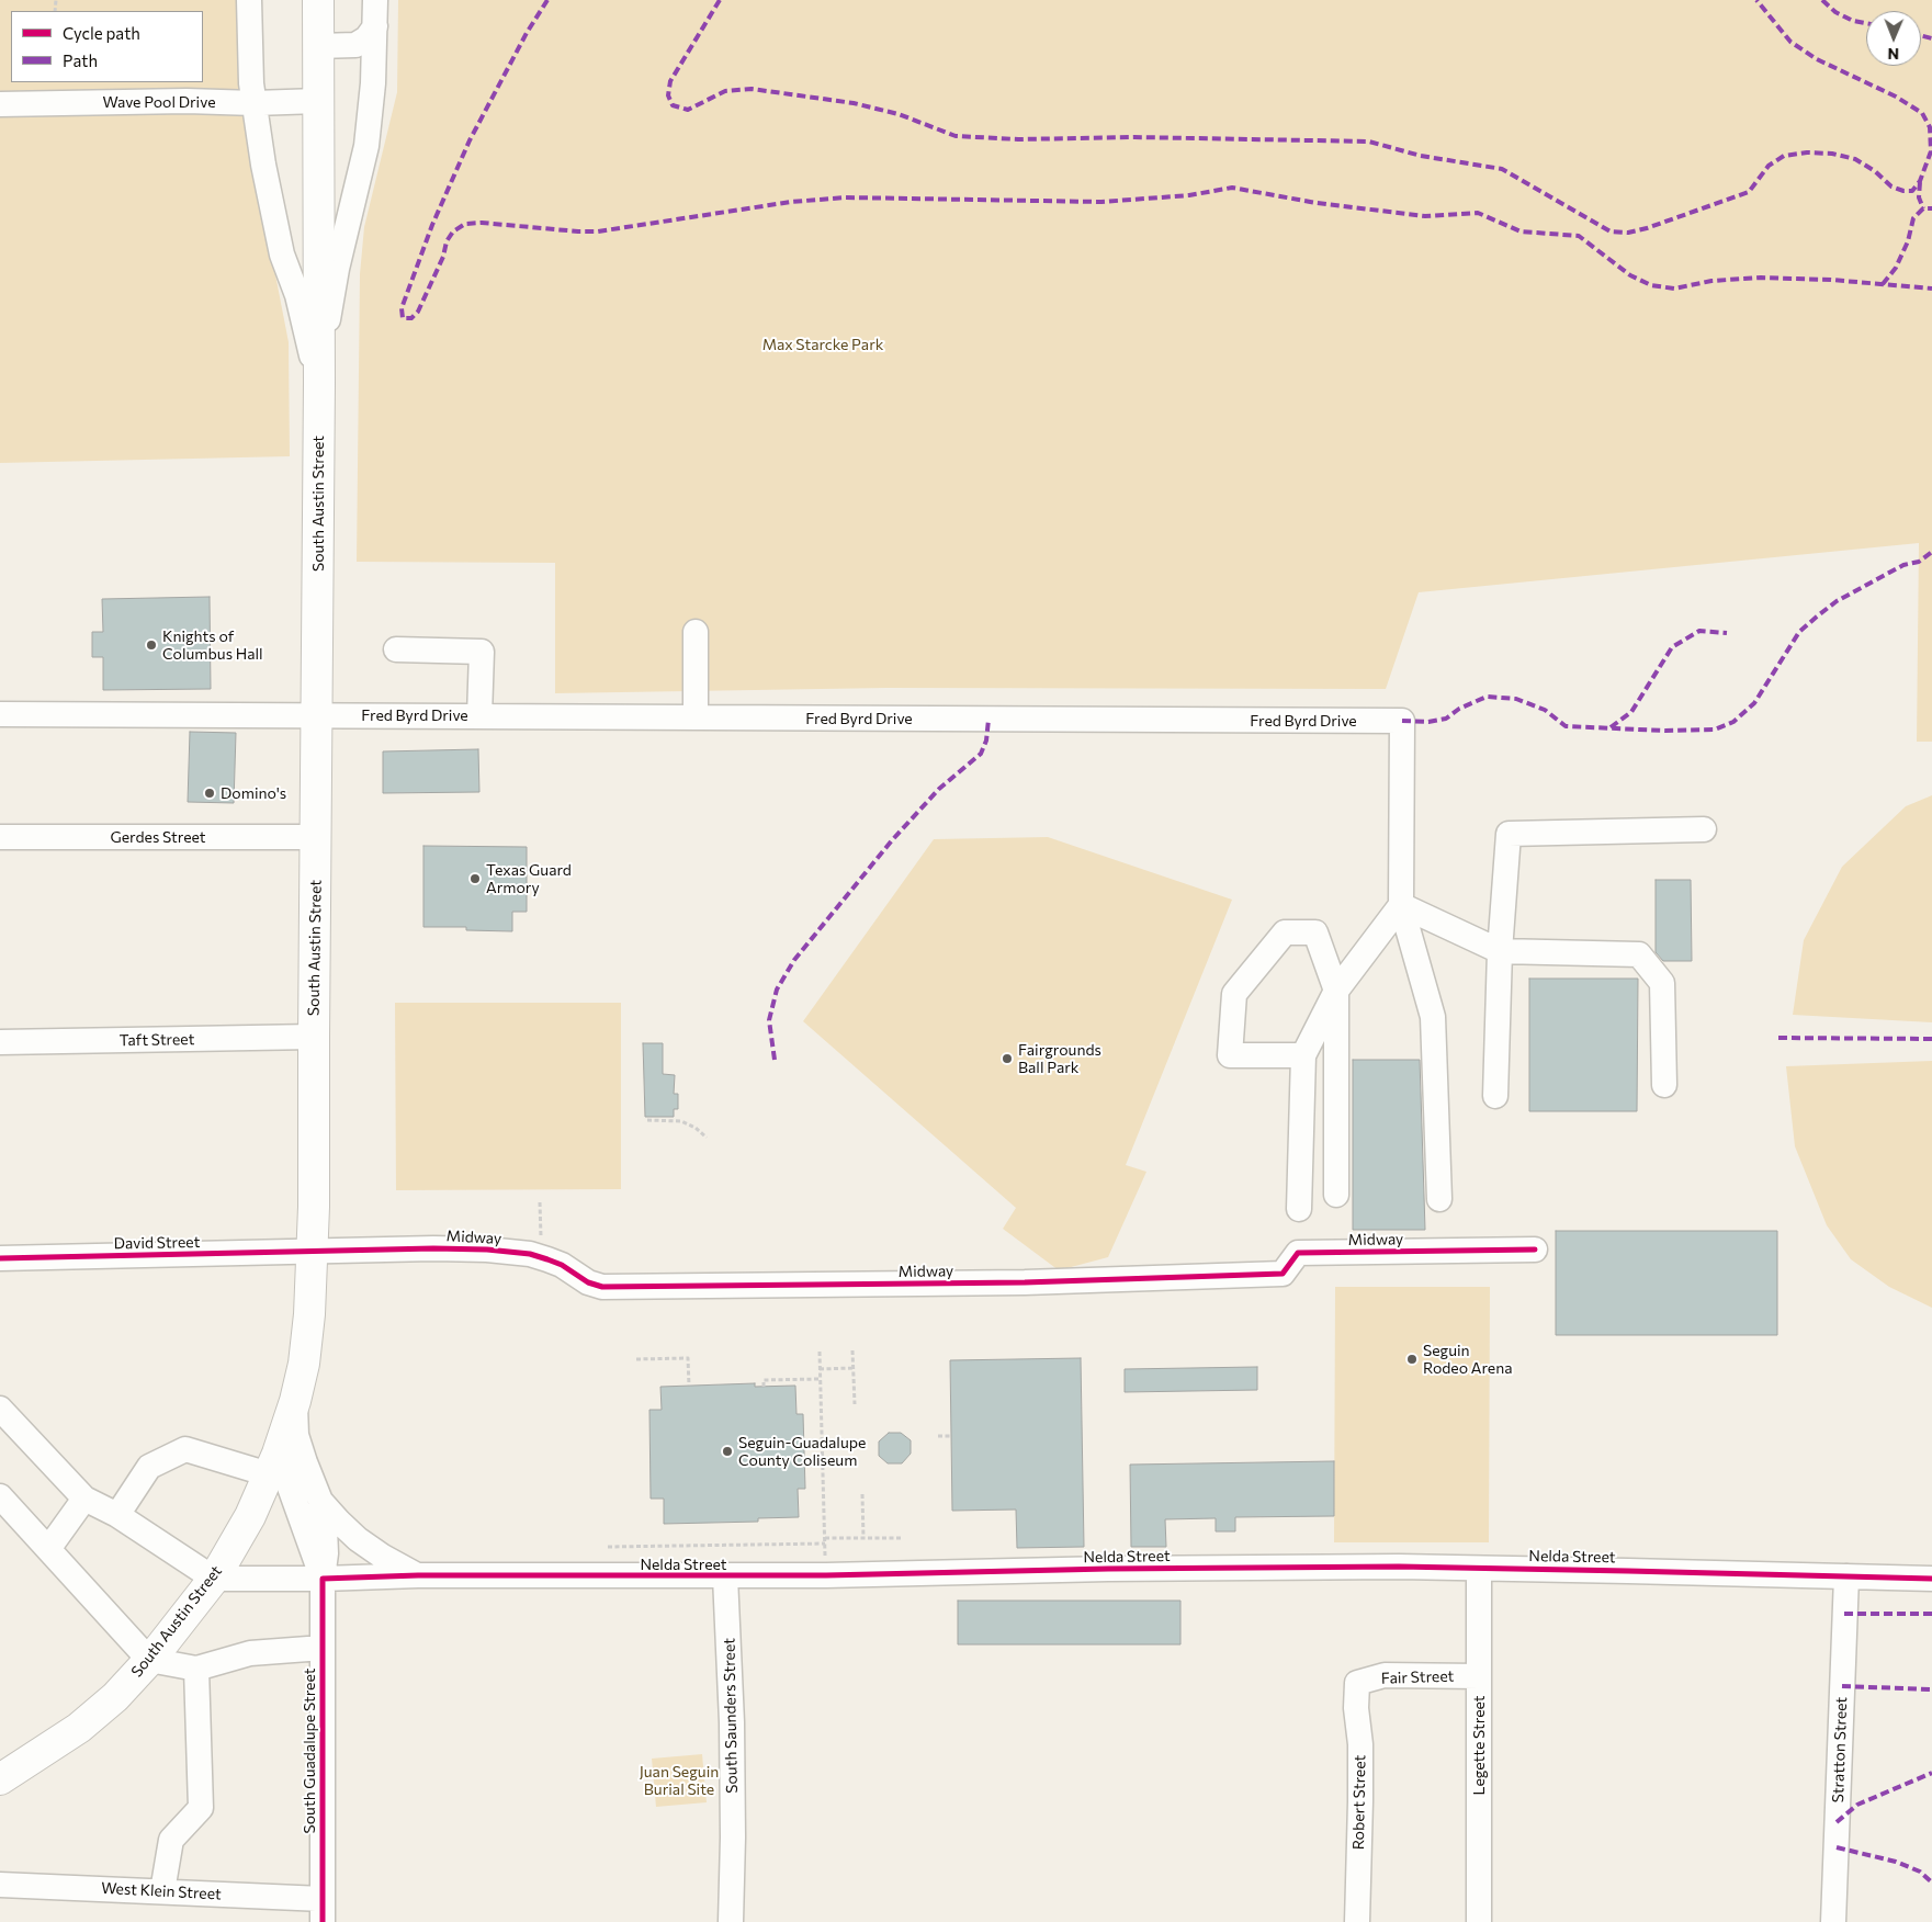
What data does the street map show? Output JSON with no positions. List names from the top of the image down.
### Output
{
  "streets": {
    "main road": ["South Austin Street"],
    "street": [
      "Wave Pool Drive",
      "Fred Byrd Drive",
      "Gerdes Street",
      "Taft Street",
      "Midway",
      "David Street",
      "Nelda Street",
      "Fair Street",
      "South Saunders Street",
      "Legette Street",
      "Stratton Street",
      "South Guadalupe Street",
      "Robert Street",
      "West Klein Street"
    ]
  },
  "crossings": [
    ["Wave Pool Drive", "South Austin Street"],
    ["South Austin Street", "Fred Byrd Drive"],
    ["South Austin Street", "Gerdes Street"],
    ["South Austin Street", "Taft Street"],
    ["South Austin Street", "Midway"],
    ["South Austin Street", "David Street"],
    ["South Austin Street", "Nelda Street"],
    ["South Austin Street", "South Guadalupe Street"],
    ["Midway", "David Street"],
    ["Nelda Street", "South Saunders Street"],
    ["Nelda Street", "Legette Street"],
    ["Nelda Street", "Stratton Street"],
    ["Nelda Street", "South Guadalupe Street"],
    ["Fair Street", "Legette Street"],
    ["Fair Street", "Robert Street"],
    ["South Guadalupe Street", "West Klein Street"]
  ],
  "parks": ["Max Starcke Park", "Juan Seguin Burial Site"],
  "places": [
    "Knights of Columbus Hall",
    "Domino's",
    "Texas Guard Armory",
    "Fairgrounds Ball Park",
    "Seguin Rodeo Arena",
    "Seguin-Guadalupe County Coliseum"
  ],
  "legend": ["Cycle path", "Path"],
  "north": "bottom"
}
